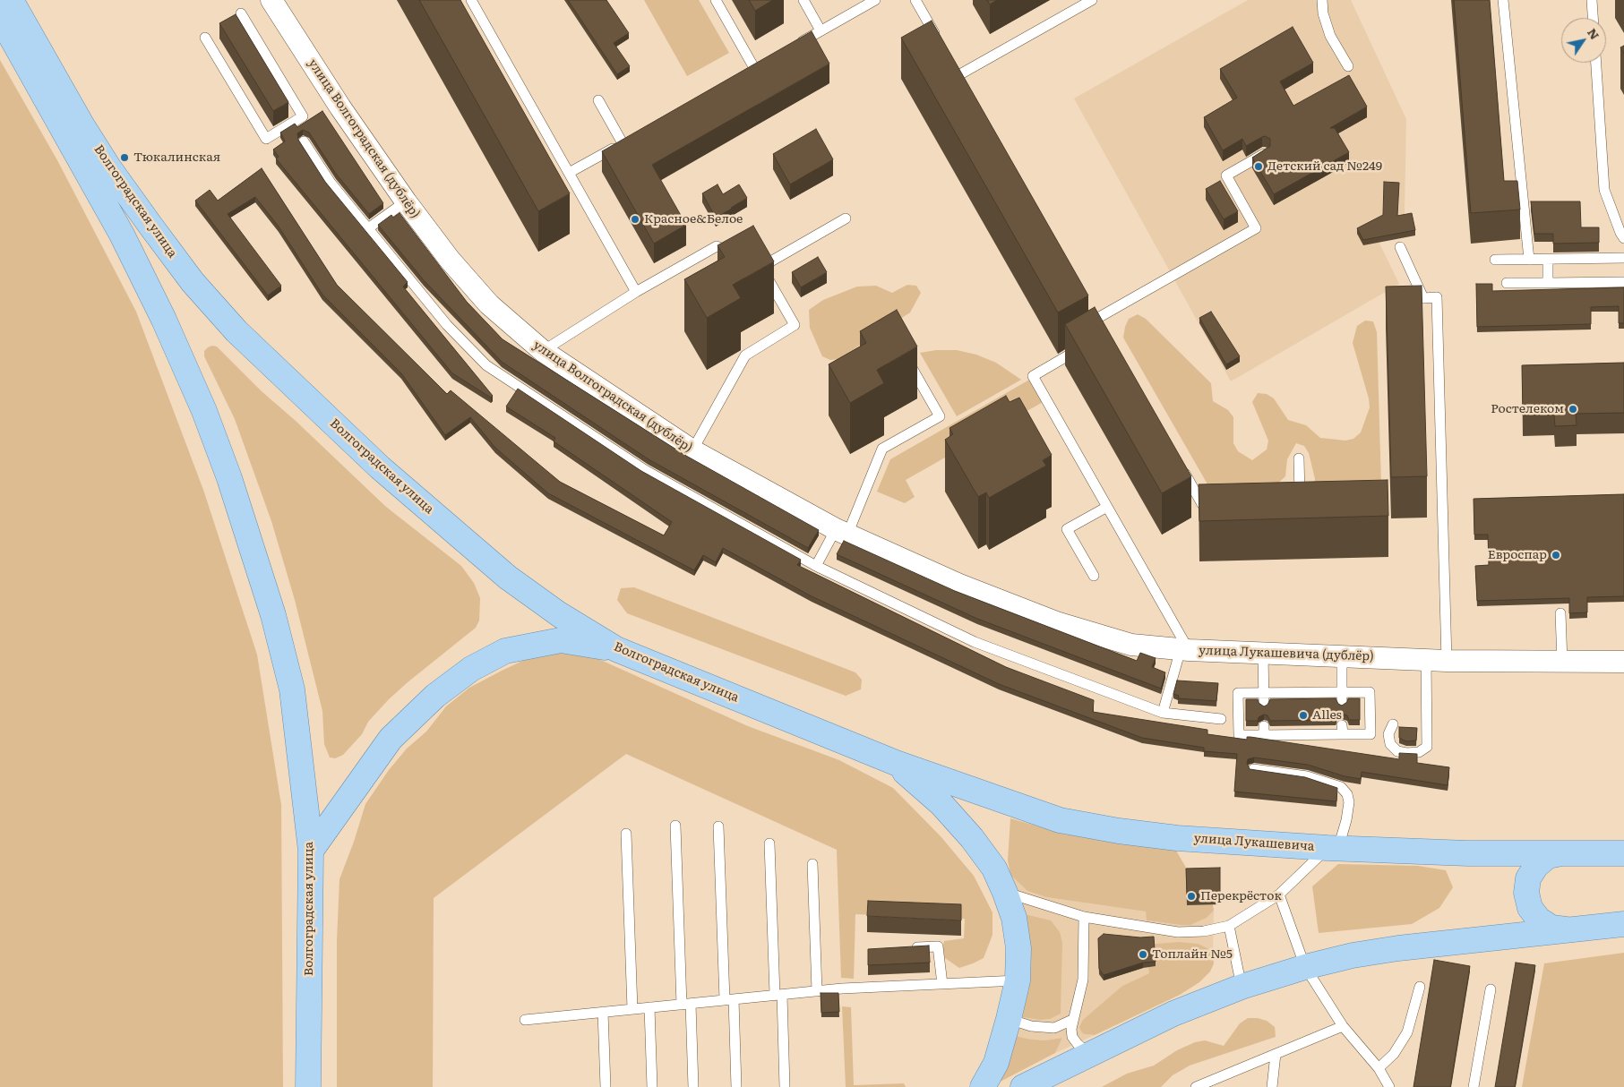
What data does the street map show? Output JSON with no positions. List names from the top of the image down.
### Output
{
  "streets": {
    "main road": ["Волгоградская улица", "улица Лукашевича"],
    "street": ["улица Волгоградская (дублёр)", "улица Лукашевича (дублёр)"]
  },
  "crossings": [
    ["улица Волгоградская (дублёр)", "улица Лукашевича (дублёр)"],
    ["Волгоградская улица", "улица Лукашевича"]
  ],
  "places": [
    "Тюкалинская",
    "Детский сад №249",
    "Красное&Белое",
    "Ростелеком",
    "Евроспар",
    "Alles",
    "Перекрёсток",
    "Топлайн №5"
  ],
  "north": "top right"
}
